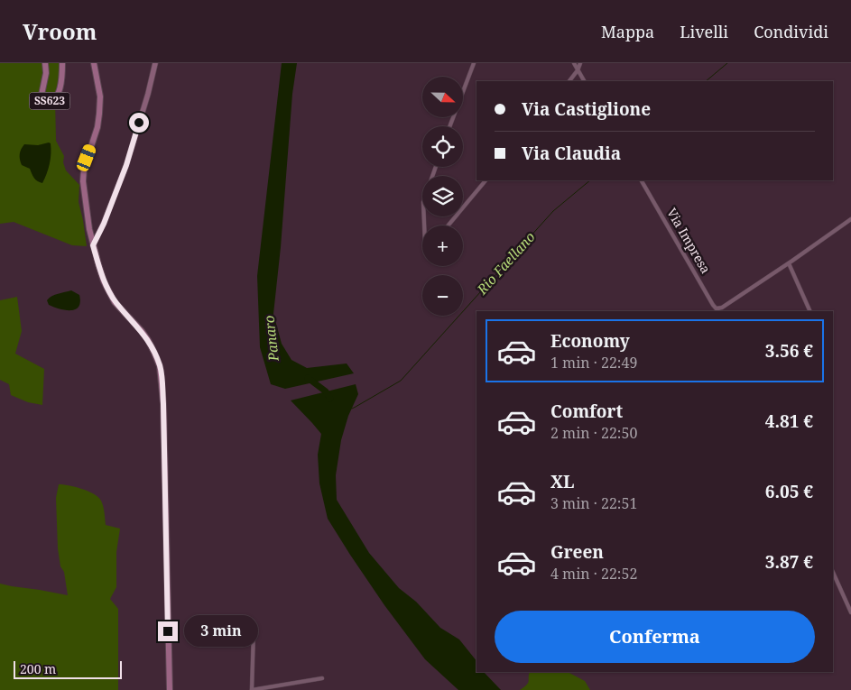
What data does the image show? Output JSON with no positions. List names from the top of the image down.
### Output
{
  "streets": {
    "main road": ["SS623"],
    "street": ["Via Impresa"]
  },
  "water": ["Rio Faellano", "Panaro"],
  "scale_bar": "200 m",
  "north": "right",
  "page": {
    "header": "Vroom",
    "nav": ["Mappa", "Livelli", "Condividi"],
    "map_buttons": ["+", "−"],
    "banner": ["Via Castiglione", "Via Claudia"],
    "list": [
      {
        "name": "Economy",
        "note": "1 min · 22:49",
        "value": "3.56 €"
      },
      {
        "name": "Comfort",
        "note": "2 min · 22:50",
        "value": "4.81 €"
      },
      {
        "name": "XL",
        "note": "3 min · 22:51",
        "value": "6.05 €"
      },
      {
        "name": "Green",
        "note": "4 min · 22:52",
        "value": "3.87 €"
      }
    ],
    "buttons": "Conferma",
    "bubble": "3 min",
    "scale": "200 m"
  }
}
